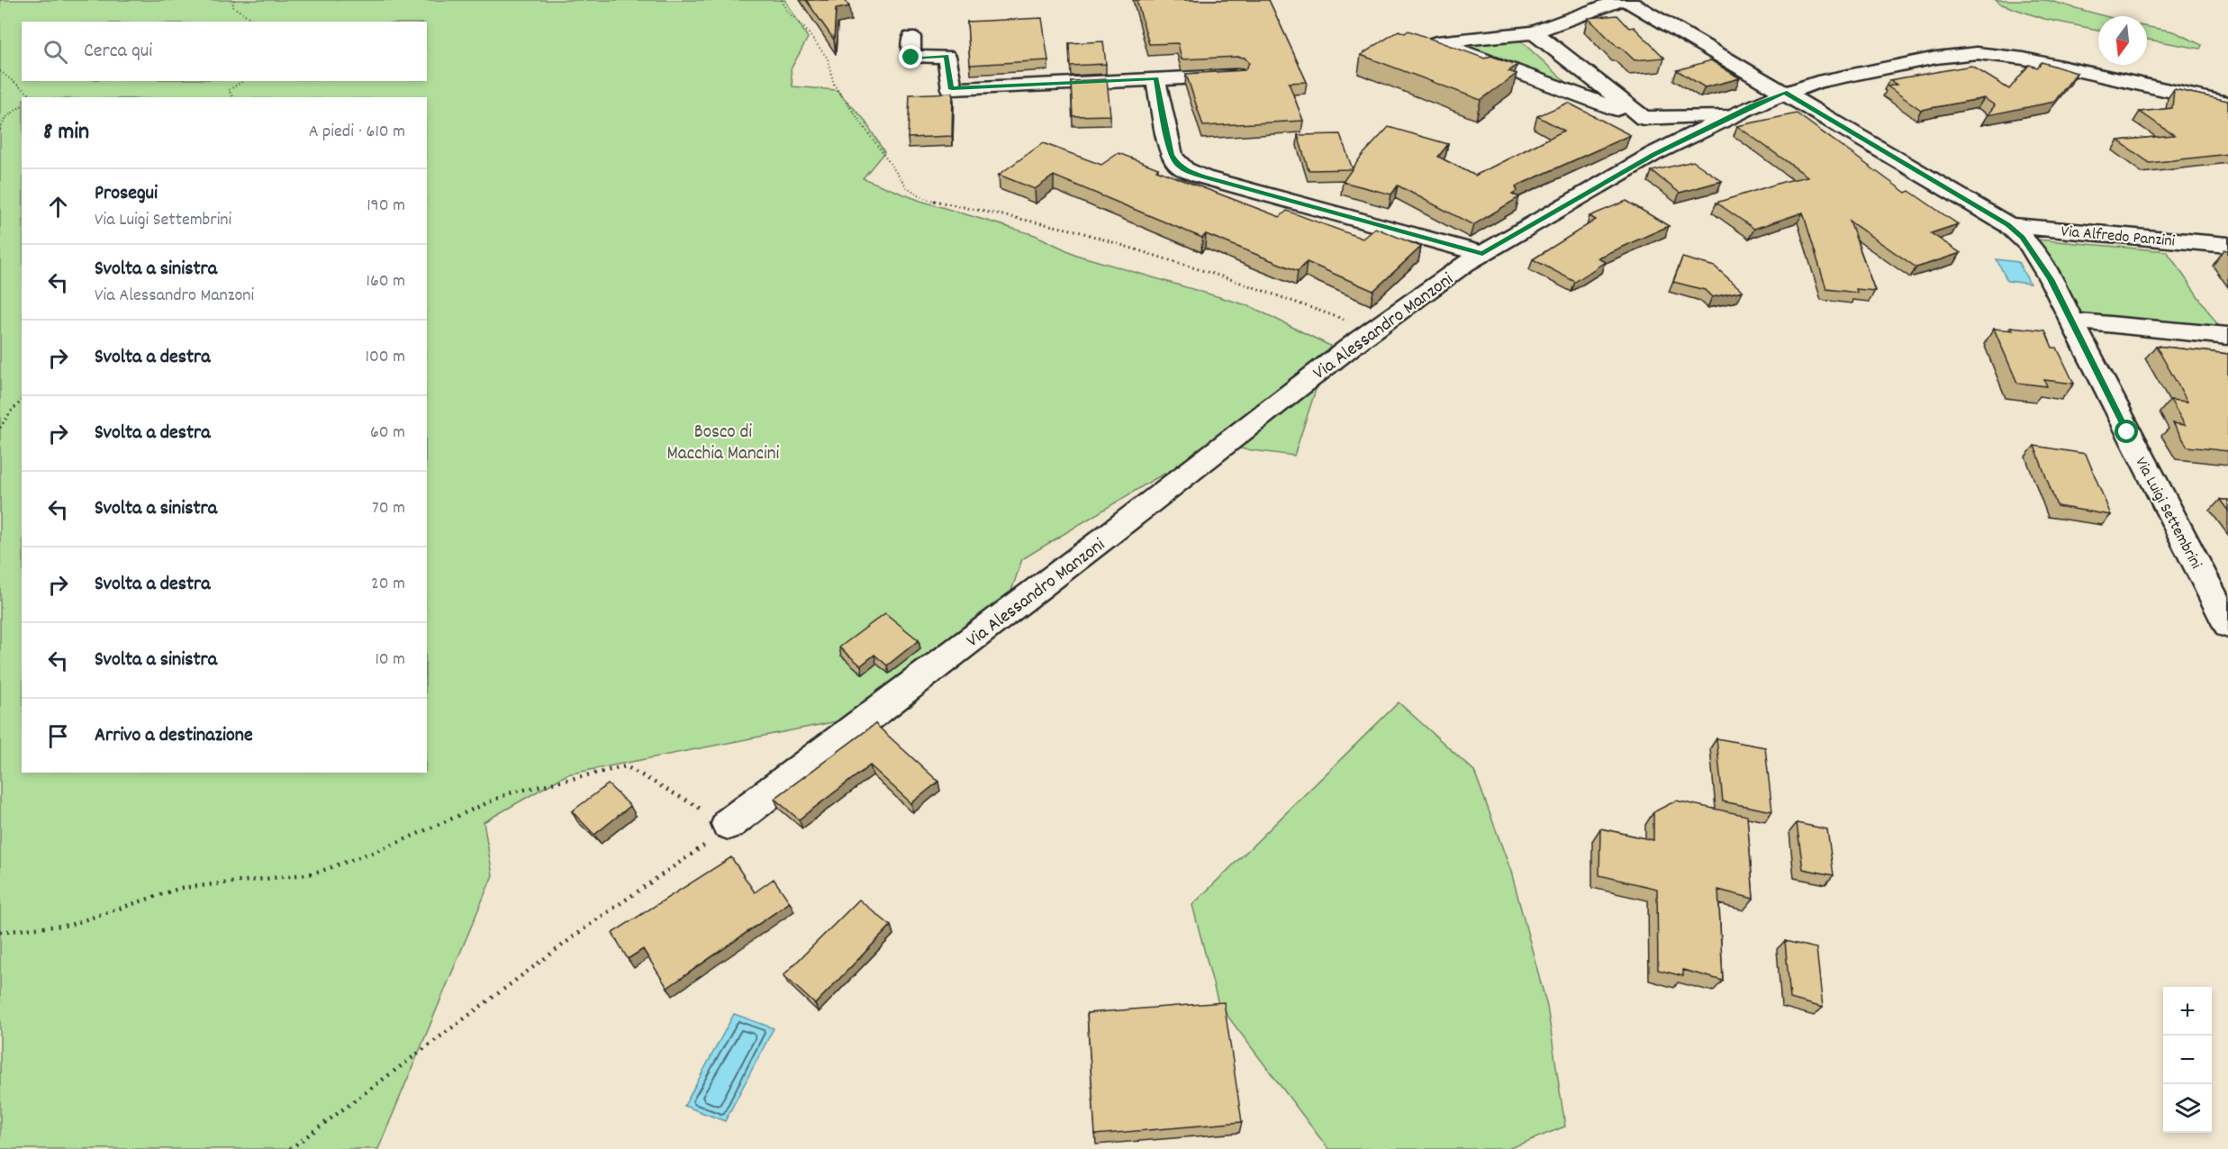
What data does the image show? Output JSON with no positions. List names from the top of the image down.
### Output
{
  "streets": {
    "street": ["Via Alfredo Panzini", "Via Alessandro Manzoni", "Via Luigi Settembrini"]
  },
  "crossings": [
    ["Via Alfredo Panzini", "Via Luigi Settembrini"],
    ["Via Alessandro Manzoni", "Via Luigi Settembrini"]
  ],
  "parks": ["Bosco di Macchia Mancini"],
  "north": "bottom",
  "page": {
    "search": "Cerca qui",
    "heading": ["8 min", "A piedi · 610 m"],
    "list": [
      ["Prosegui", "Via Luigi Settembrini", "190 m"],
      ["Svolta a sinistra", "Via Alessandro Manzoni", "160 m"],
      ["Svolta a destra", "100 m"],
      ["Svolta a destra", "60 m"],
      ["Svolta a sinistra", "70 m"],
      ["Svolta a destra", "20 m"],
      ["Svolta a sinistra", "10 m"],
      "Arrivo a destinazione"
    ],
    "map_buttons": ["+", "−"]
  }
}
